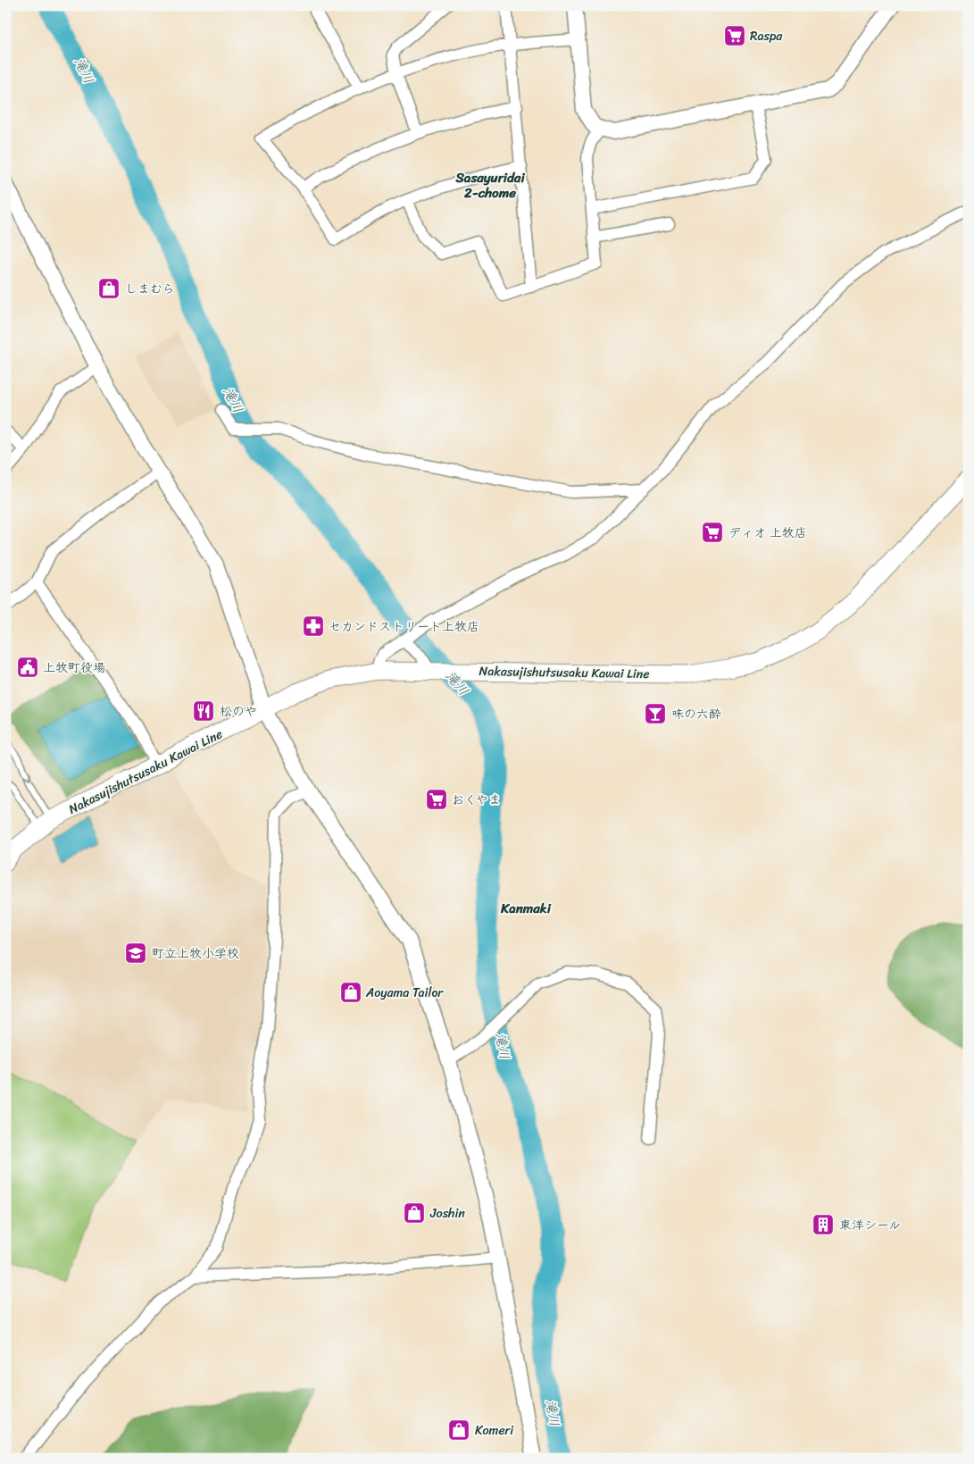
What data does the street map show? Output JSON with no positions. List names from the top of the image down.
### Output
{
  "streets": {
    "main road": ["Nakasujishutsusaku Kawai Line"]
  },
  "districts": ["Sasayuridai 2-chome", "Kanmaki"],
  "water": ["滝川"],
  "places": {
    "supermarket": ["Raspa", "ディオ 上牧店", "おくやま"],
    "shop": [
      "しまむら",
      "Aoyama Tailor",
      "Joshin",
      "Komeri"
    ],
    "pharmacy": ["セカンドストリート上牧店"],
    "public building": ["上牧町役場"],
    "restaurant": ["松のや"],
    "bar": ["味の六酔"],
    "school or university": ["町立上牧小学校"],
    "building": ["東洋シール"]
  }
}
